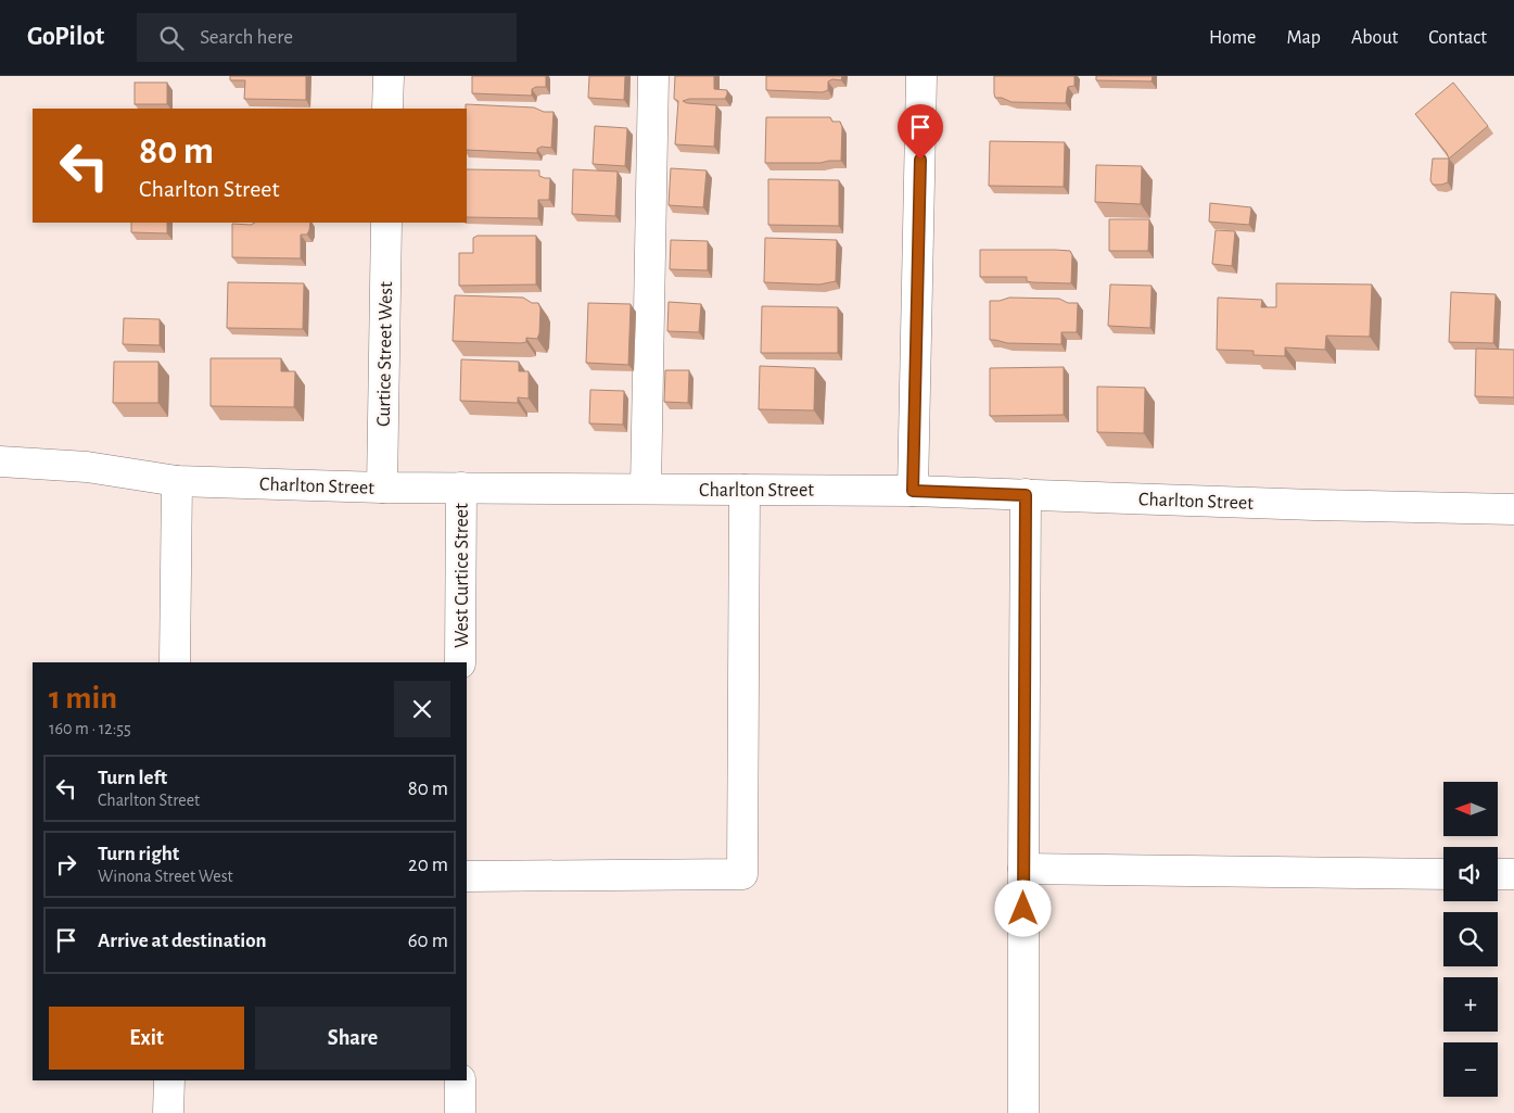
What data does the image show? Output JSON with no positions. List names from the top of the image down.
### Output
{
  "streets": {
    "street": ["Curtice Street West", "Charlton Street", "West Curtice Street"]
  },
  "crossings": [
    ["Curtice Street West", "Charlton Street"],
    ["Charlton Street", "West Curtice Street"]
  ],
  "north": "left",
  "page": {
    "header": "GoPilot",
    "search": "Search here",
    "nav": [
      "Home",
      "Map",
      "About",
      "Contact"
    ],
    "turn": ["80 m", "Charlton Street"],
    "heading": ["1 min", "160 m · 12:55"],
    "list": [
      {
        "name": "Turn left",
        "note": "Charlton Street",
        "value": "80 m"
      },
      {
        "name": "Turn right",
        "note": "Winona Street West",
        "value": "20 m"
      },
      {
        "name": "Arrive at destination",
        "value": "60 m"
      }
    ],
    "map_buttons": ["+", "−"],
    "buttons": ["Exit", "Share"]
  }
}
